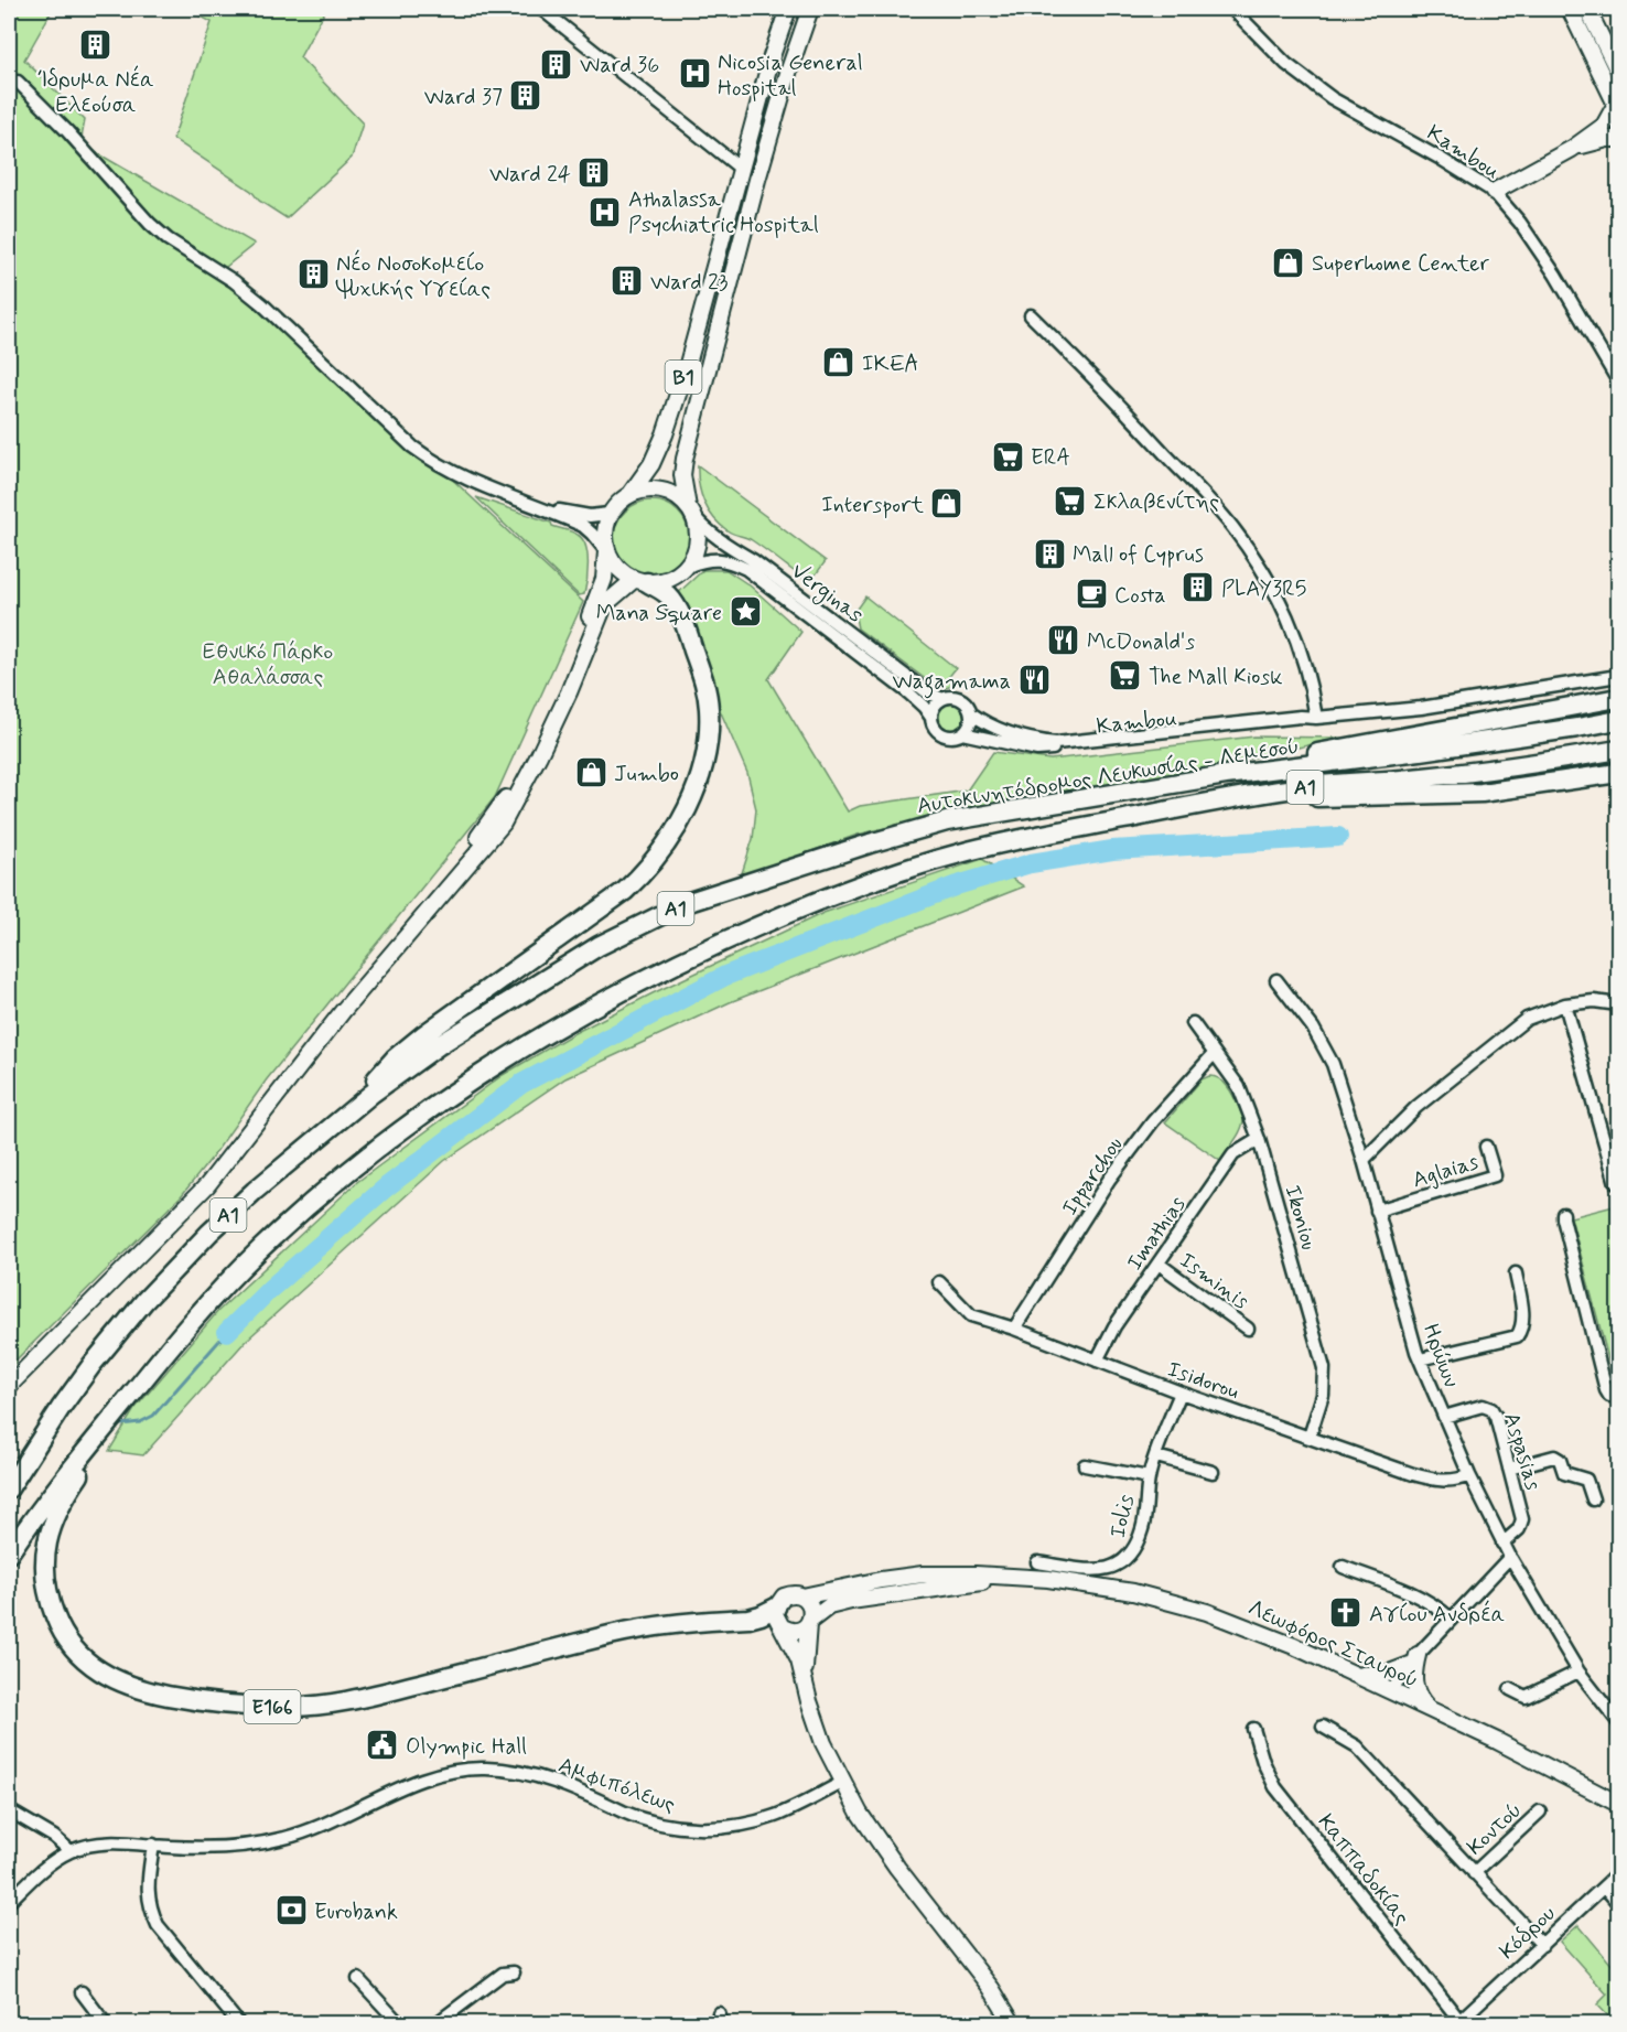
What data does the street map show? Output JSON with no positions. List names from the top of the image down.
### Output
{
  "streets": {
    "highway": ["Αυτοκινητόδρομος Λευκωσίας - Λεμεσού", "A1", "E166"],
    "main road": ["B1", "Λεωφόρος Σταυρού"],
    "street": [
      "Kambou",
      "Verginas",
      "Aglaias",
      "Ipparchou",
      "Ikoniou",
      "Imathias",
      "Isminis",
      "Ηρώων",
      "Isidorou",
      "Aspasias",
      "Iolis",
      "Αμφιπόλεως",
      "Κοντού",
      "Καππαδοκίας",
      "Κόδρου"
    ]
  },
  "crossings": [
    ["Kambou", "Verginas"],
    ["B1", "Verginas"],
    ["A1", "E166"],
    ["Aglaias", "Ηρώων"],
    ["Ipparchou", "Ikoniou"],
    ["Ipparchou", "Isidorou"],
    ["Ikoniou", "Imathias"],
    ["Ikoniou", "Isidorou"],
    ["Imathias", "Isminis"],
    ["Imathias", "Isidorou"],
    ["Ηρώων", "Isidorou"],
    ["Ηρώων", "Aspasias"],
    ["Isidorou", "Iolis"],
    ["Λεωφόρος Σταυρού", "E166"],
    ["Καππαδοκίας", "Κόδρου"]
  ],
  "parks": ["Εθνικό Πάρκο Αθαλάσσας"],
  "places": {
    "building": [
      "Ίδρυμα Νέα Ελεούσα",
      "Ward 36",
      "Ward 37",
      "Ward 24",
      "Νέο Νοσοκομείο Ψυχικής Υγείας",
      "Ward 23",
      "Mall of Cyprus",
      "PLAY3R5"
    ],
    "hospital": ["Nicosia General Hospital", "Athalassa Psychiatric Hospital"],
    "shop": [
      "Superhome Center",
      "IKEA",
      "Intersport",
      "Jumbo"
    ],
    "supermarket": ["ERA", "Σκλαβενίτης", "The Mall Kiosk"],
    "cafe": ["Costa"],
    "place": ["Mana Square"],
    "restaurant": ["McDonald's", "Wagamama"],
    "church": ["Αγίου Ανδρέα"],
    "public building": ["Olympic Hall"],
    "bank": ["Eurobank"]
  }
}
